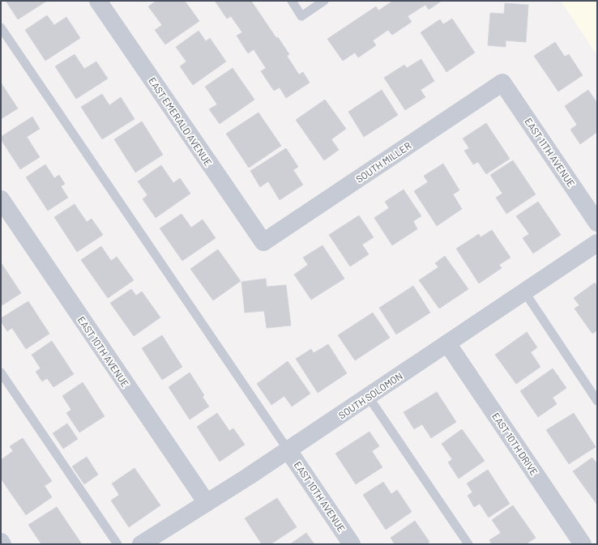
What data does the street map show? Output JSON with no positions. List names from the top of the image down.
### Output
{
  "streets": {
    "street": [
      "EAST EMERALD AVENUE",
      "EAST 11TH AVENUE",
      "SOUTH MILLER",
      "EAST 10TH AVENUE",
      "SOUTH SOLOMON",
      "EAST 10TH DRIVE"
    ]
  },
  "crossings": [
    ["EAST EMERALD AVENUE", "SOUTH MILLER"],
    ["EAST 11TH AVENUE", "SOUTH MILLER"],
    ["EAST 10TH AVENUE", "SOUTH SOLOMON"],
    ["SOUTH SOLOMON", "EAST 10TH DRIVE"]
  ]
}
